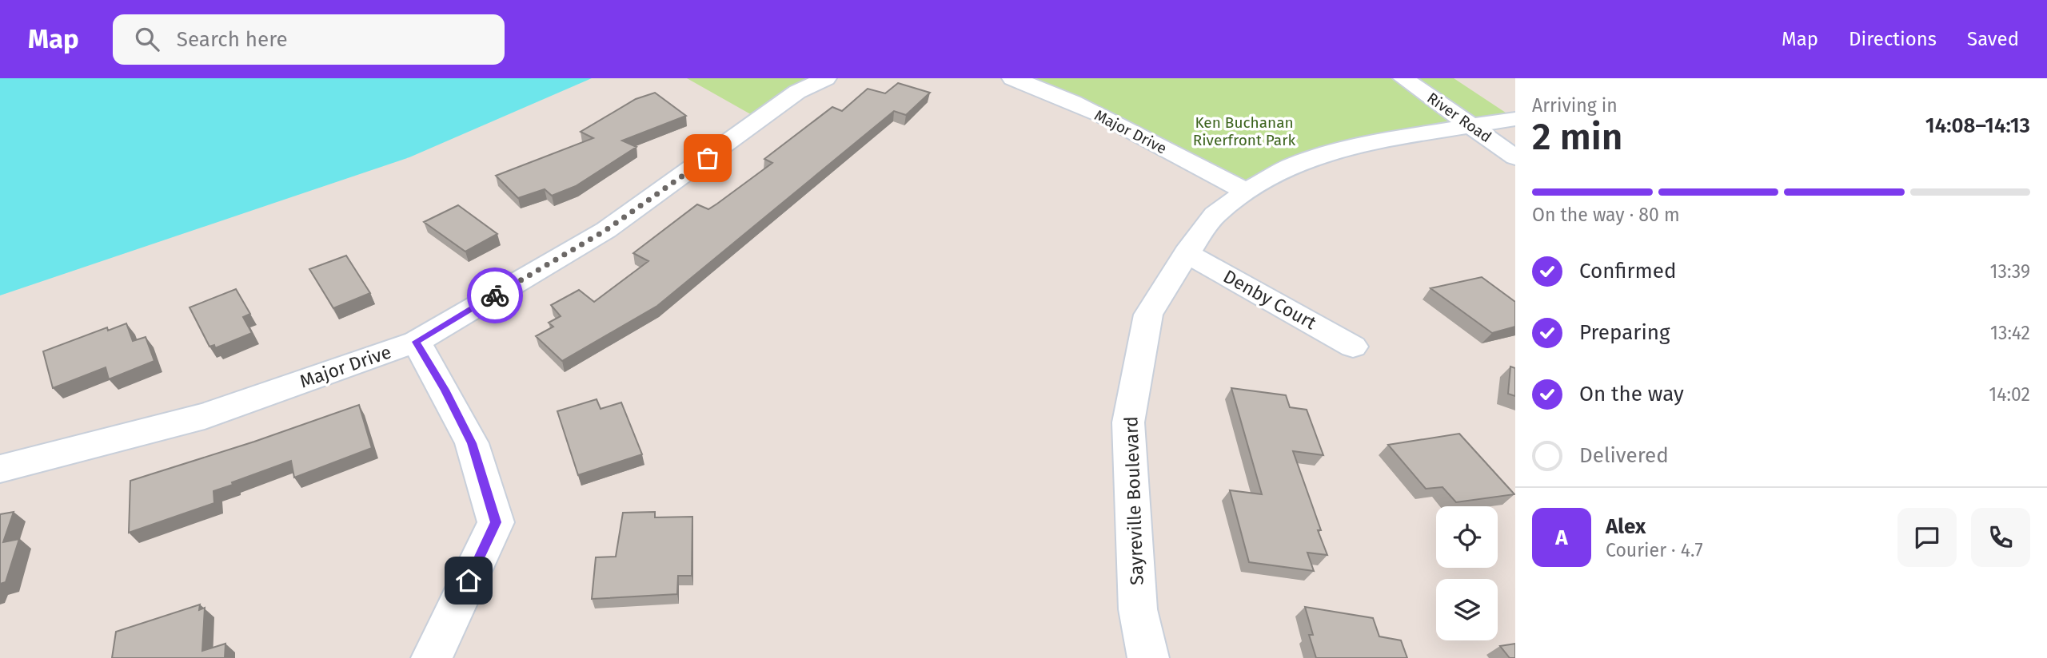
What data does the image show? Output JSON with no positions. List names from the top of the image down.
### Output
{
  "streets": {
    "street": [
      "River Road",
      "Major Drive",
      "Denby Court",
      "Sayreville Boulevard"
    ]
  },
  "crossings": [
    ["River Road", "Sayreville Boulevard"],
    ["Major Drive", "Sayreville Boulevard"],
    ["Denby Court", "Sayreville Boulevard"]
  ],
  "parks": ["Ken Buchanan Riverfront Park"],
  "page": {
    "header": "Map",
    "search": "Search here",
    "nav": ["Map", "Directions", "Saved"],
    "heading": ["2 min", "Arriving in", "14:08–14:13"],
    "panel": ["Alex", "Courier · 4.7"],
    "bar": "On the way · 80 m",
    "list": [
      ["Confirmed", "13:39"],
      ["Preparing", "13:42"],
      ["On the way", "14:02"],
      "Delivered"
    ],
    "round": "A"
  }
}
